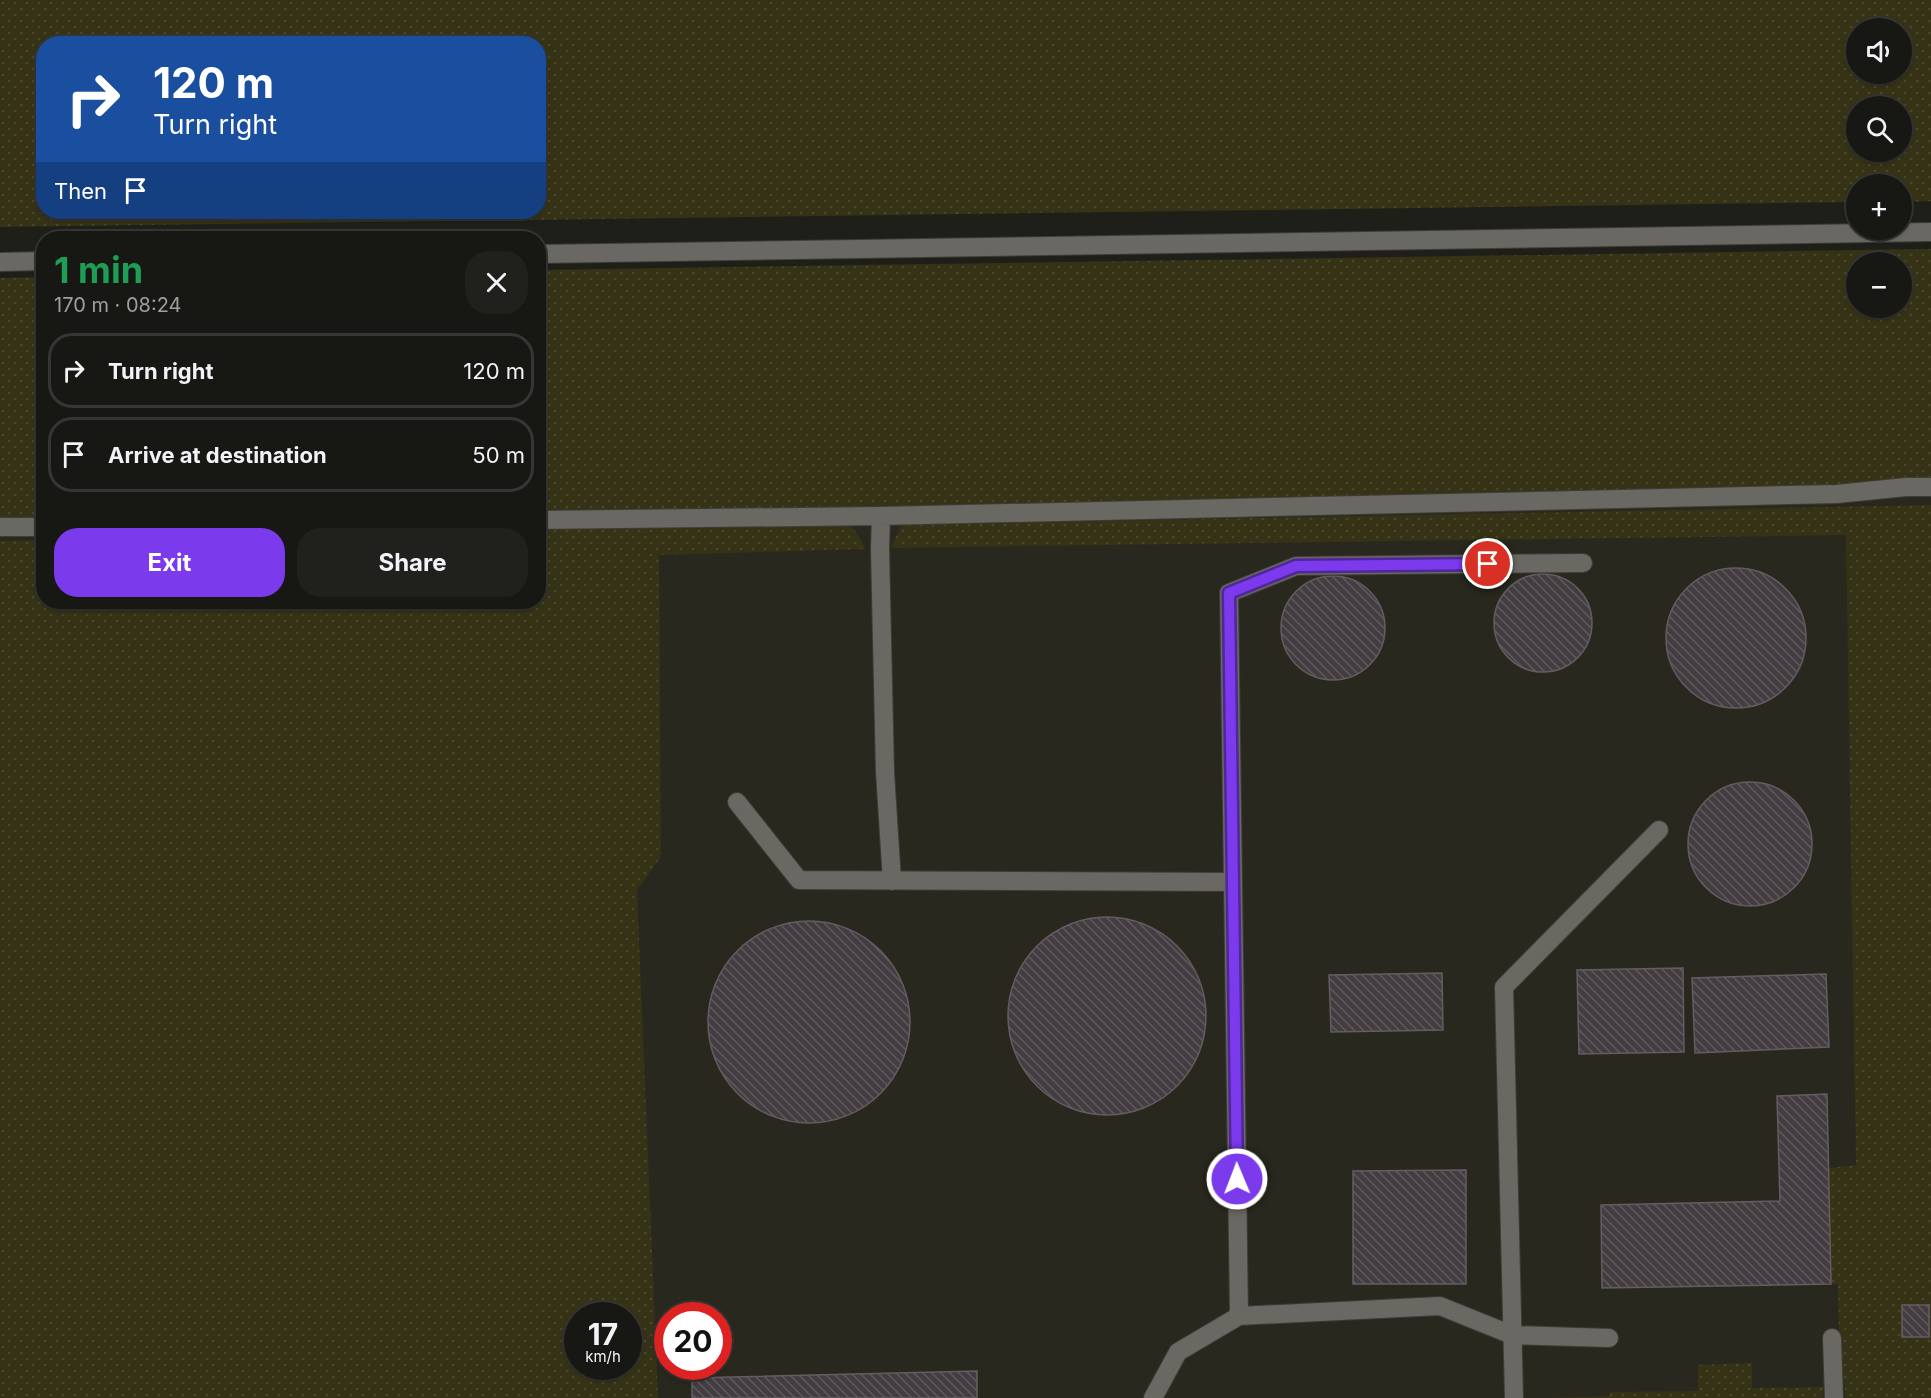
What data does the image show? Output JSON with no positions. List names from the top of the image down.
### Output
{
  "page": {
    "map_buttons": ["+", "−"],
    "turn": ["120 m", "Turn right"],
    "then": "Then",
    "heading": ["1 min", "170 m · 08:24"],
    "list": [
      {
        "name": "Turn right",
        "value": "120 m"
      },
      {
        "name": "Arrive at destination",
        "value": "50 m"
      }
    ],
    "buttons": ["Exit", "Share"],
    "speed": "17 km/h",
    "limit": "20"
  }
}
